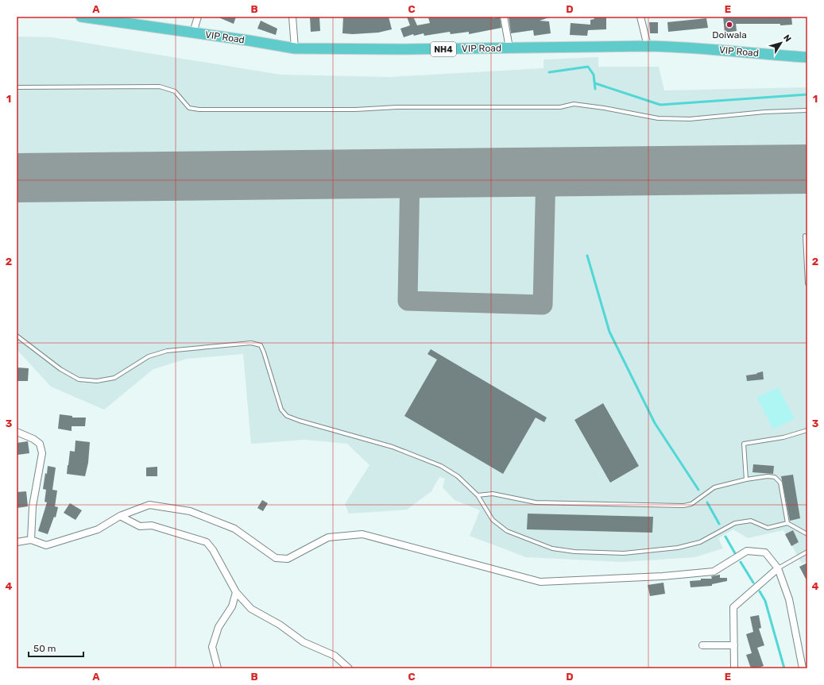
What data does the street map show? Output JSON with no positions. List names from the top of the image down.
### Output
{
  "streets": {
    "highway": ["VIP Road", "NH4"]
  },
  "places": ["Doiwala"],
  "scale_bar": "50 m",
  "north": "top right",
  "grid": {
    "columns": [
      "A",
      "B",
      "C",
      "D",
      "E"
    ],
    "rows": [
      "1",
      "2",
      "3",
      "4"
    ]
  }
}
